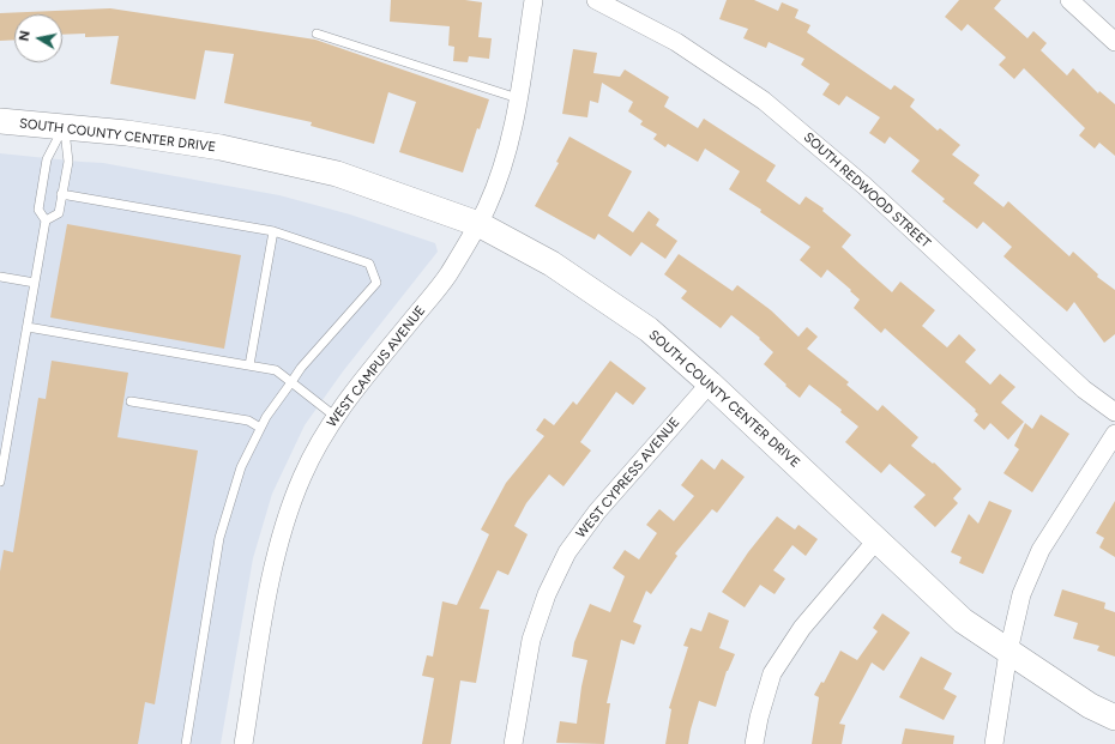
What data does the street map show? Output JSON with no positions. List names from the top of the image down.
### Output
{
  "streets": {
    "street": [
      "SOUTH COUNTY CENTER DRIVE",
      "SOUTH REDWOOD STREET",
      "WEST CAMPUS AVENUE",
      "WEST CYPRESS AVENUE"
    ]
  },
  "crossings": [
    ["SOUTH COUNTY CENTER DRIVE", "WEST CAMPUS AVENUE"],
    ["SOUTH COUNTY CENTER DRIVE", "WEST CYPRESS AVENUE"]
  ],
  "north": "left"
}
